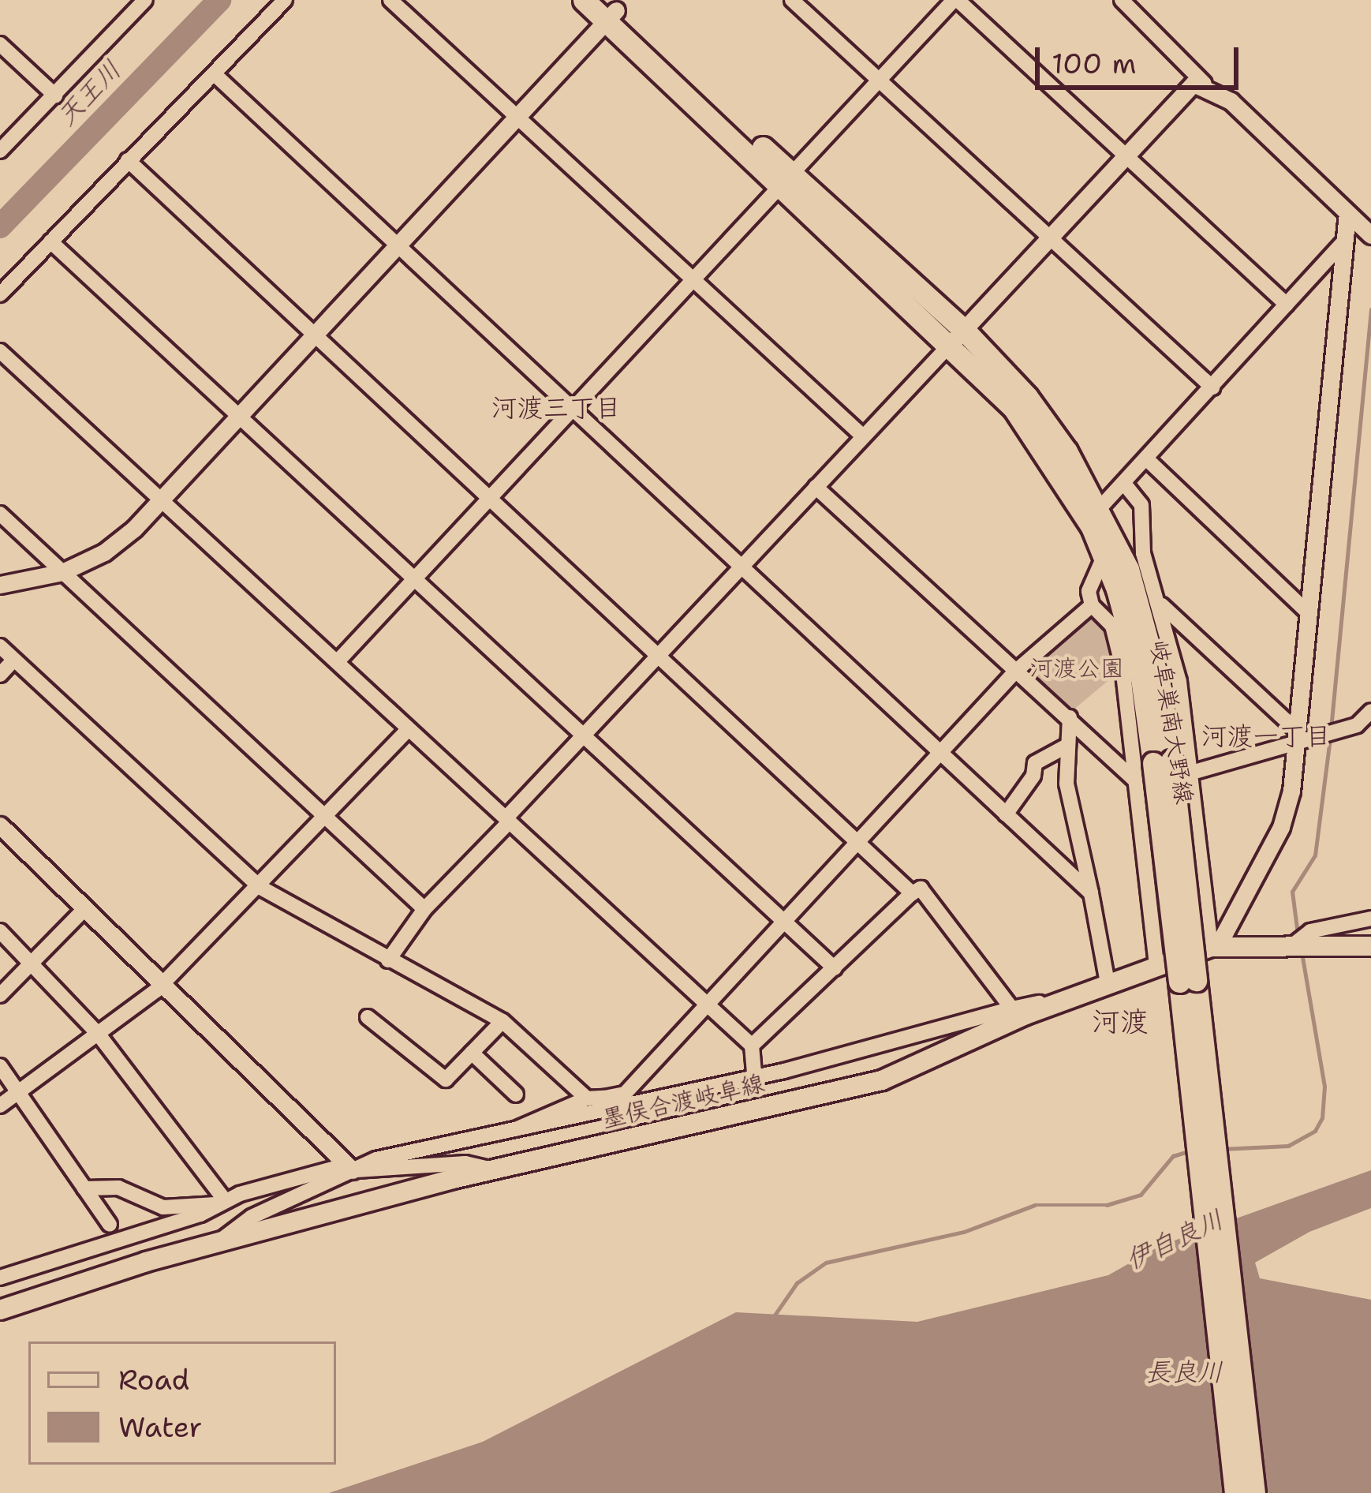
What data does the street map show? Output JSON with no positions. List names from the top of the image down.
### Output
{
  "streets": {
    "main road": ["岐阜巣南大野線", "墨俣合渡岐阜線"]
  },
  "districts": ["河渡三丁目", "河渡一丁目", "河渡"],
  "water": ["天王川", "伊自良川", "長良川"],
  "parks": ["河渡公園"],
  "legend": ["Road", "Water"],
  "scale_bar": "100 m"
}
